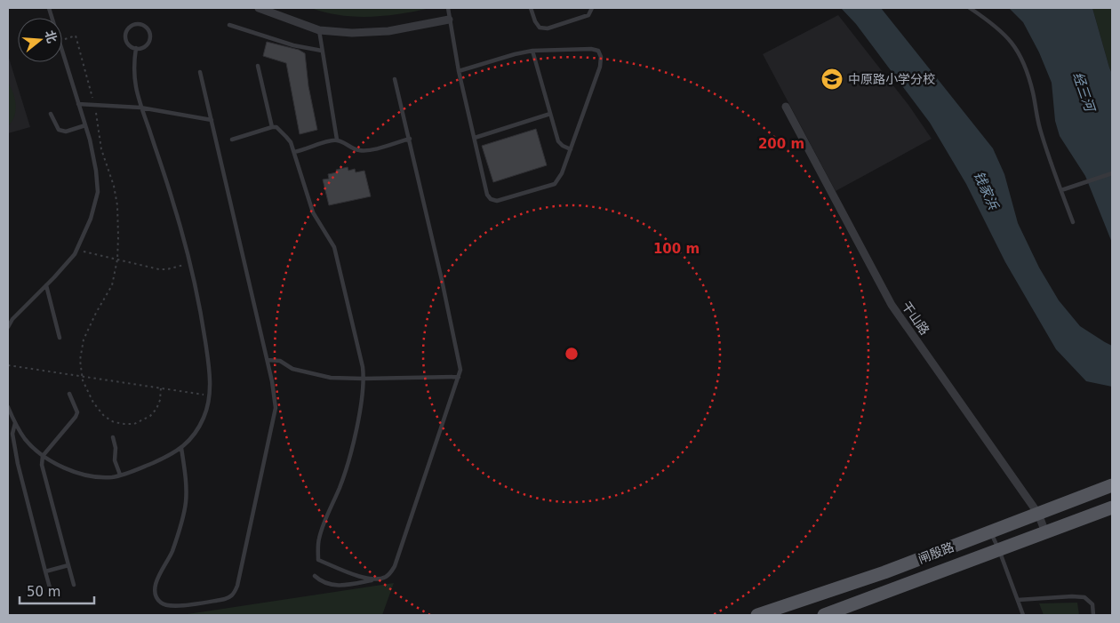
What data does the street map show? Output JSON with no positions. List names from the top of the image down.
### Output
{
  "streets": {
    "main road": ["闸殷路"],
    "street": ["干山路"]
  },
  "crossings": [
    ["干山路", "闸殷路"]
  ],
  "water": ["经三河", "钱家浜"],
  "places": {
    "school or university": ["中原路小学分校"]
  },
  "scale_bar": "50 m",
  "north": "right",
  "rings": ["200 m", "100 m"]
}
